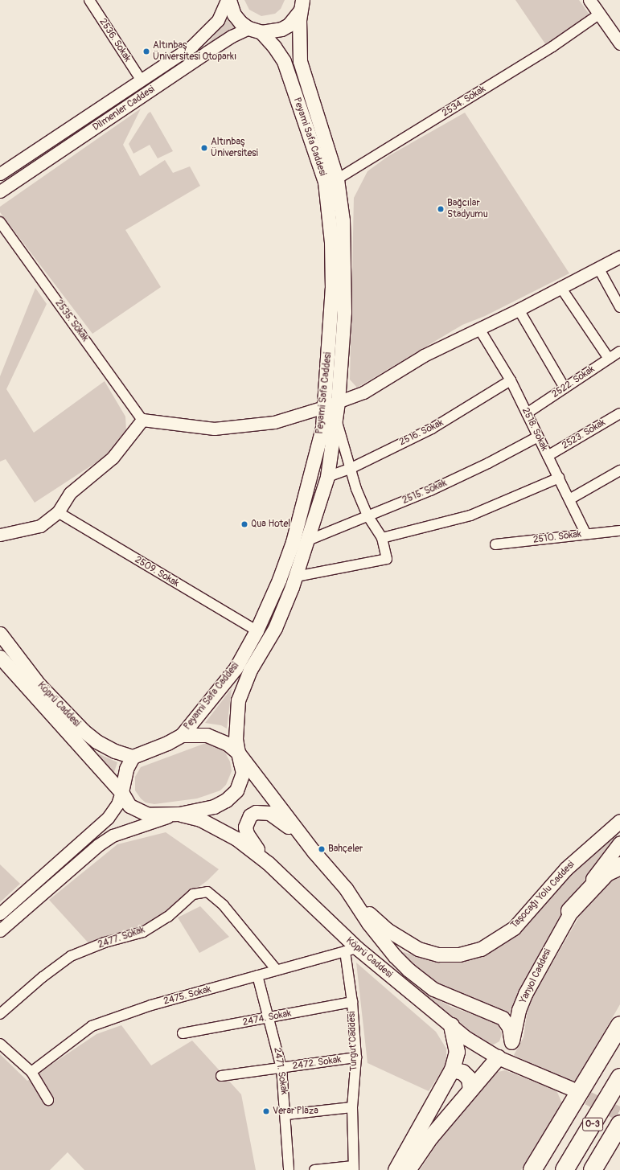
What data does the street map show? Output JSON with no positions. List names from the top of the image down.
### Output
{
  "streets": {
    "highway": ["O-3"],
    "main road": [
      "Peyami Safa Caddesi",
      "Köprü Caddesi",
      "Taşocağı Yolu Caddesi",
      "Yanyol Caddesi"
    ],
    "street": [
      "2536. Sokak",
      "2534. Sokak",
      "Dilmenler Caddesi",
      "2535. Sokak",
      "2522. Sokak",
      "2518. Sokak",
      "2516. Sokak",
      "2523. Sokak",
      "2515. Sokak",
      "2510. Sokak",
      "2509. Sokak",
      "2477. Sokak",
      "2475. Sokak",
      "2474. Sokak",
      "Turgut Caddesi",
      "2472. Sokak",
      "2471. Sokak"
    ]
  },
  "crossings": [
    ["2536. Sokak", "Dilmenler Caddesi"],
    ["2534. Sokak", "Peyami Safa Caddesi"],
    ["Peyami Safa Caddesi", "2509. Sokak"],
    ["Peyami Safa Caddesi", "Köprü Caddesi"],
    ["2522. Sokak", "2518. Sokak"],
    ["2518. Sokak", "2516. Sokak"],
    ["2518. Sokak", "2523. Sokak"],
    ["2518. Sokak", "2515. Sokak"],
    ["2518. Sokak", "2510. Sokak"],
    ["Köprü Caddesi", "Taşocağı Yolu Caddesi"],
    ["Köprü Caddesi", "Yanyol Caddesi"],
    ["Köprü Caddesi", "2475. Sokak"],
    ["Köprü Caddesi", "Turgut Caddesi"],
    ["2477. Sokak", "2475. Sokak"],
    ["2475. Sokak", "Turgut Caddesi"],
    ["2475. Sokak", "2471. Sokak"],
    ["2474. Sokak", "Turgut Caddesi"],
    ["2474. Sokak", "2471. Sokak"],
    ["Turgut Caddesi", "2472. Sokak"],
    ["2472. Sokak", "2471. Sokak"]
  ],
  "places": [
    "Altınbaş Üniversitesi Otoparkı",
    "Altınbaş Üniversitesi",
    "Bağcılar Stadyumu",
    "Qua Hotel",
    "Bahçeler",
    "Verar Plaza"
  ]
}
